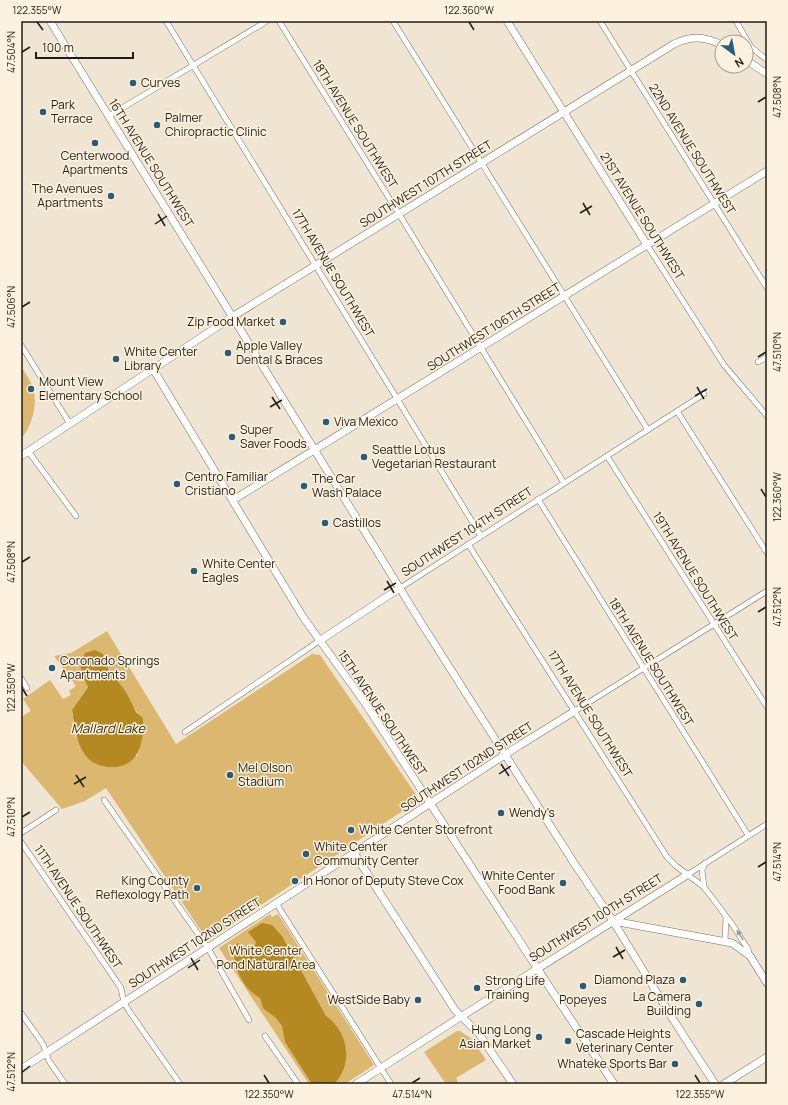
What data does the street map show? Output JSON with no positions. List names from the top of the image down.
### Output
{
  "streets": {
    "street": [
      "18TH AVENUE SOUTHWEST",
      "22ND AVENUE SOUTHWEST",
      "16TH AVENUE SOUTHWEST",
      "SOUTHWEST 107TH STREET",
      "21ST AVENUE SOUTHWEST",
      "17TH AVENUE SOUTHWEST",
      "SOUTHWEST 106TH STREET",
      "SOUTHWEST 104TH STREET",
      "19TH AVENUE SOUTHWEST",
      "15TH AVENUE SOUTHWEST",
      "SOUTHWEST 102ND STREET",
      "11TH AVENUE SOUTHWEST",
      "SOUTHWEST 100TH STREET"
    ]
  },
  "crossings": [
    ["18TH AVENUE SOUTHWEST", "SOUTHWEST 107TH STREET"],
    ["18TH AVENUE SOUTHWEST", "SOUTHWEST 106TH STREET"],
    ["18TH AVENUE SOUTHWEST", "SOUTHWEST 104TH STREET"],
    ["18TH AVENUE SOUTHWEST", "SOUTHWEST 102ND STREET"],
    ["18TH AVENUE SOUTHWEST", "SOUTHWEST 100TH STREET"],
    ["22ND AVENUE SOUTHWEST", "SOUTHWEST 107TH STREET"],
    ["22ND AVENUE SOUTHWEST", "SOUTHWEST 106TH STREET"],
    ["16TH AVENUE SOUTHWEST", "SOUTHWEST 107TH STREET"],
    ["16TH AVENUE SOUTHWEST", "17TH AVENUE SOUTHWEST"],
    ["16TH AVENUE SOUTHWEST", "SOUTHWEST 106TH STREET"],
    ["16TH AVENUE SOUTHWEST", "SOUTHWEST 104TH STREET"],
    ["16TH AVENUE SOUTHWEST", "SOUTHWEST 102ND STREET"],
    ["16TH AVENUE SOUTHWEST", "SOUTHWEST 100TH STREET"],
    ["SOUTHWEST 107TH STREET", "21ST AVENUE SOUTHWEST"],
    ["SOUTHWEST 107TH STREET", "17TH AVENUE SOUTHWEST"],
    ["SOUTHWEST 107TH STREET", "15TH AVENUE SOUTHWEST"],
    ["21ST AVENUE SOUTHWEST", "SOUTHWEST 106TH STREET"],
    ["17TH AVENUE SOUTHWEST", "SOUTHWEST 106TH STREET"],
    ["17TH AVENUE SOUTHWEST", "SOUTHWEST 104TH STREET"],
    ["17TH AVENUE SOUTHWEST", "SOUTHWEST 102ND STREET"],
    ["17TH AVENUE SOUTHWEST", "SOUTHWEST 100TH STREET"],
    ["SOUTHWEST 106TH STREET", "15TH AVENUE SOUTHWEST"],
    ["SOUTHWEST 104TH STREET", "19TH AVENUE SOUTHWEST"],
    ["SOUTHWEST 104TH STREET", "15TH AVENUE SOUTHWEST"],
    ["19TH AVENUE SOUTHWEST", "SOUTHWEST 102ND STREET"],
    ["15TH AVENUE SOUTHWEST", "SOUTHWEST 102ND STREET"],
    ["15TH AVENUE SOUTHWEST", "SOUTHWEST 100TH STREET"],
    ["SOUTHWEST 102ND STREET", "11TH AVENUE SOUTHWEST"]
  ],
  "water": ["Mallard Lake"],
  "parks": ["White Center Pond Natural Area"],
  "places": [
    "Curves",
    "Park Terrace",
    "Palmer Chiropractic Clinic",
    "Centerwood Apartments",
    "The Avenues Apartments",
    "Zip Food Market",
    "Apple Valley Dental & Braces",
    "White Center Library",
    "Mount View Elementary School",
    "Viva Mexico",
    "Super Saver Foods",
    "Seattle Lotus Vegetarian Restaurant",
    "Centro Familiar Cristiano",
    "The Car Wash Palace",
    "Castillos",
    "White Center Eagles",
    "Coronado Springs Apartments",
    "Mel Olson Stadium",
    "Wendy's",
    "White Center Storefront",
    "White Center Community Center",
    "In Honor of Deputy Steve Cox",
    "White Center Food Bank",
    "King County Reflexology Path",
    "Diamond Plaza",
    "Popeyes",
    "Strong Life Training",
    "WestSide Baby",
    "La Camera Building",
    "Hung Long Asian Market",
    "Cascade Heights Veterinary Center",
    "Whateke Sports Bar"
  ],
  "scale_bar": "100 m",
  "north": "bottom right",
  "coordinates": [
    "122.355°W",
    "122.360°W",
    "47.504°N",
    "47.508°N",
    "47.506°N",
    "47.510°N",
    "47.512°N",
    "122.350°W",
    "47.514°N"
  ]
}
